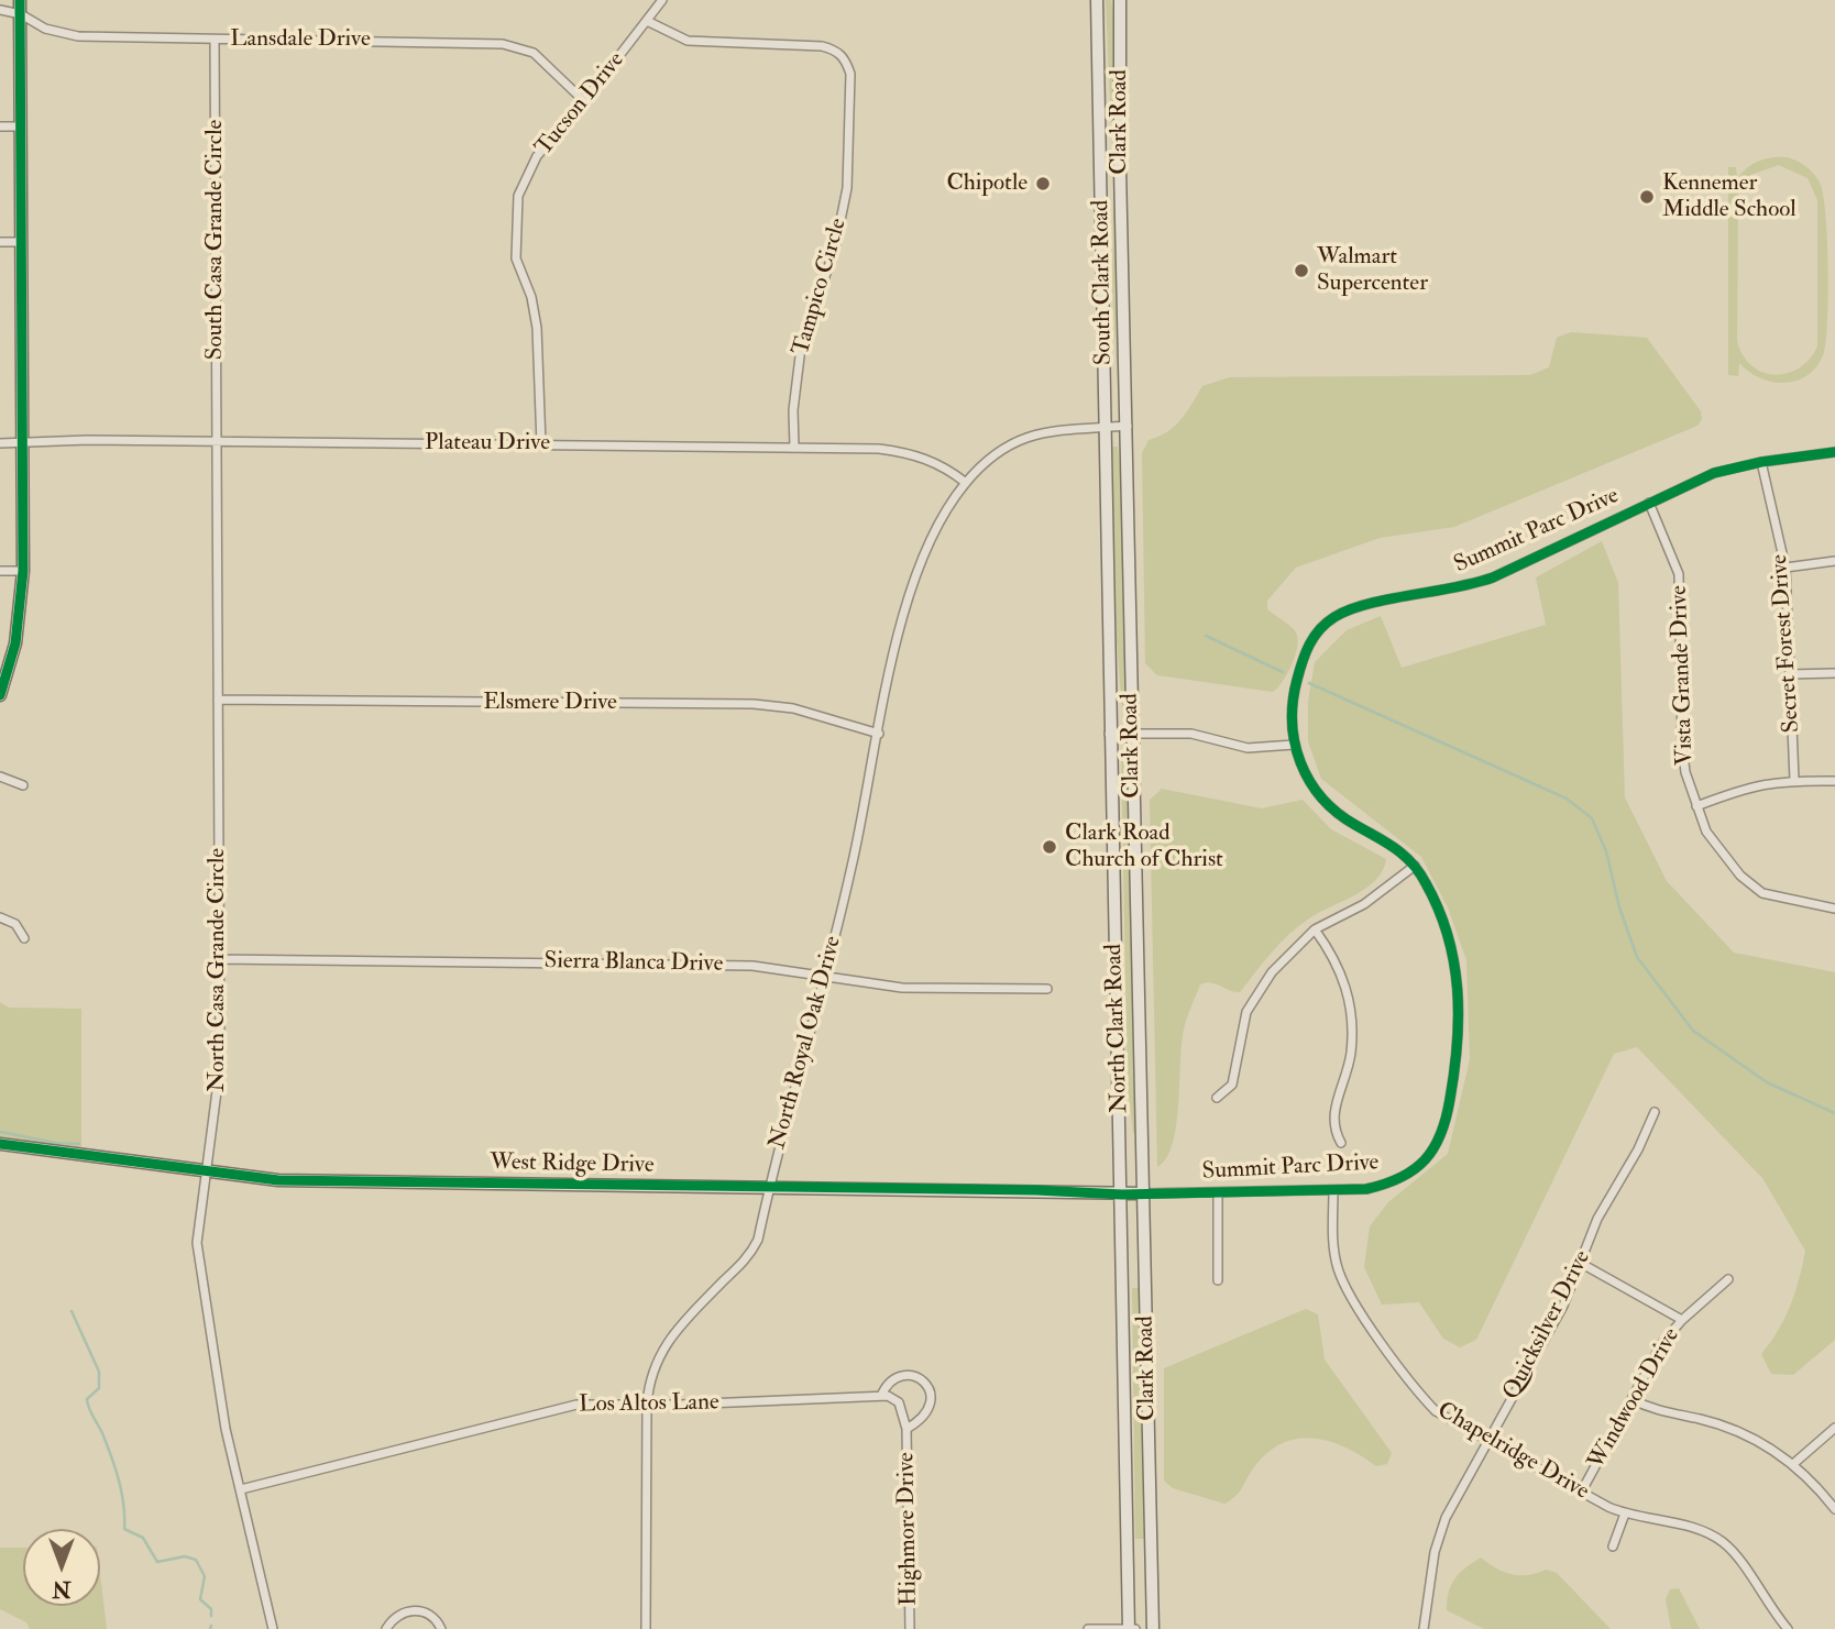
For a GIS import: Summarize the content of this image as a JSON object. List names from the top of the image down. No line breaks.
{"streets":{"main road":["Clark Road","South Clark Road","North Clark Road","West Ridge Drive"],"street":["Lansdale Drive","Tucson Drive","South Casa Grande Circle","Tampico Circle","Plateau Drive","Summit Parc Drive","Secret Forest Drive","Vista Grande Drive","Elsmere Drive","Sierra Blanca Drive","North Casa Grande Circle","North Royal Oak Drive","Quicksilver Drive","Windwood Drive","Los Altos Lane","Chapelridge Drive","Highmore Drive"]},"crossings":[["Lansdale Drive","Tucson Drive"],["Lansdale Drive","South Casa Grande Circle"],["Tucson Drive","Tampico Circle"],["Tucson Drive","Plateau Drive"],["Clark Road","Summit Parc Drive"],["Clark Road","North Royal Oak Drive"],["Clark Road","West Ridge Drive"],["South Casa Grande Circle","Plateau Drive"],["South Casa Grande Circle","North Casa Grande Circle"],["South Clark Road","North Clark Road"],["South Clark Road","North Royal Oak Drive"],["Tampico Circle","Plateau Drive"],["Plateau Drive","North Casa Grande Circle"],["Plateau Drive","North Royal Oak Drive"],["Summit Parc Drive","Secret Forest Drive"],["Summit Parc Drive","Vista Grande Drive"],["Summit Parc Drive","West Ridge Drive"],["Summit Parc Drive","Chapelridge Drive"],["Elsmere Drive","North Casa Grande Circle"],["Elsmere Drive","North Royal Oak Drive"],["Sierra Blanca Drive","North Casa Grande Circle"],["Sierra Blanca Drive","North Royal Oak Drive"],["North Casa Grande Circle","West Ridge Drive"],["North Casa Grande Circle","Los Altos Lane"],["North Clark Road","North Royal Oak Drive"],["North Clark Road","West Ridge Drive"],["North Royal Oak Drive","West Ridge Drive"],["North Royal Oak Drive","Los Altos Lane"],["Quicksilver Drive","Chapelridge Drive"],["Windwood Drive","Chapelridge Drive"]],"places":["Chipotle","Kennemer Middle School","Walmart Supercenter","Clark Road Church of Christ"],"north":"bottom"}
